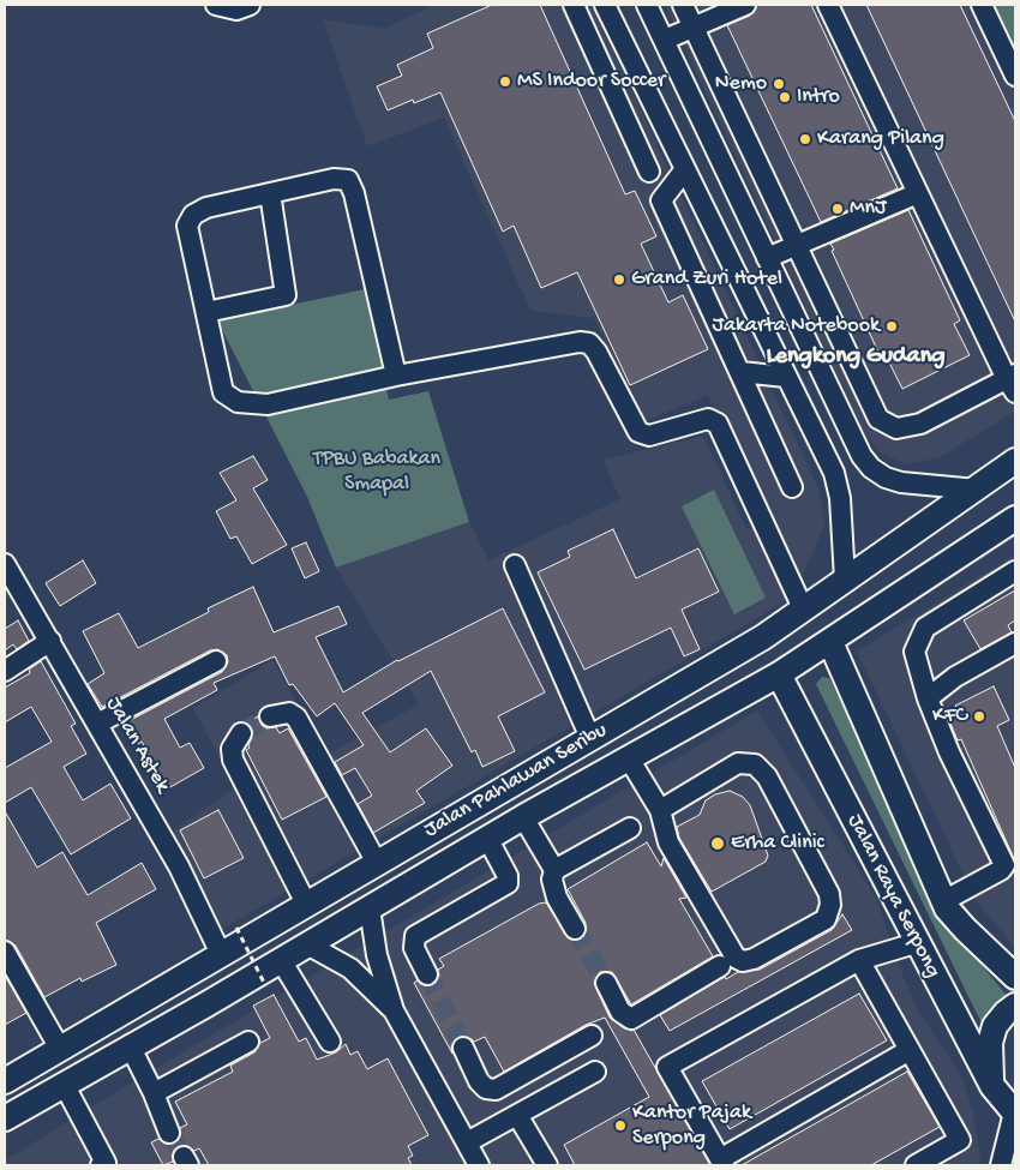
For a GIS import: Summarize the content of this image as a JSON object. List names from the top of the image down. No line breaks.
{"streets":{"main road":["Jalan Pahlawan Seribu","Jalan Raya Serpong"],"street":["Jalan Astek"]},"crossings":[["Jalan Astek","Jalan Pahlawan Seribu"],["Jalan Pahlawan Seribu","Jalan Raya Serpong"]],"districts":["Lengkong Gudang"],"parks":["TPBU Babakan Smapal"],"places":["MS Indoor Soccer","Nemo","Intro","Karang Pilang","MnJ","Grand Zuri Hotel","Jakarta Notebook","KFC","Erha Clinic","Kantor Pajak Serpong"]}
